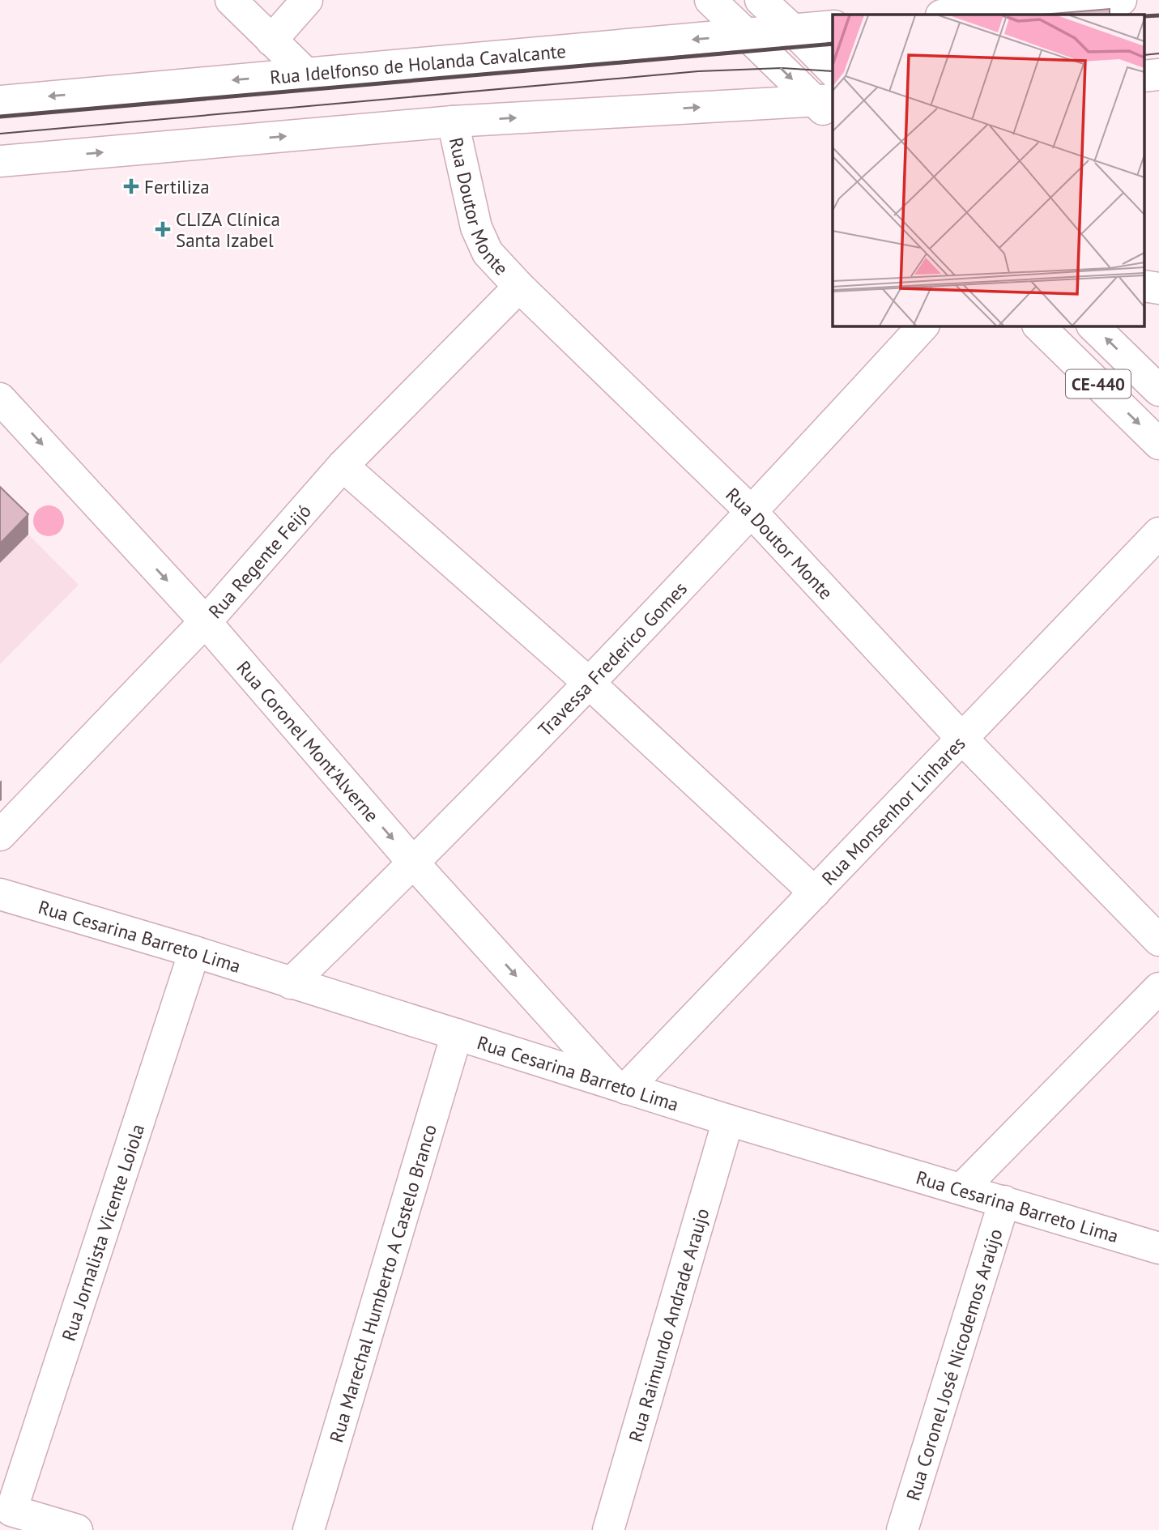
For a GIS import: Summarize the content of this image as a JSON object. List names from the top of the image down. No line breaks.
{"streets":{"street":["Rua Idelfonso de Holanda Cavalcante","Rua Doutor Monte","CE-440","Rua Regente Feijó","Travessa Frederico Gomes","Rua Coronel Mont'Alverne","Rua Monsenhor Linhares","Rua Cesarina Barreto Lima","Rua Jornalista Vicente Loiola","Rua Marechal Humberto A Castelo Branco","Rua Raimundo Andrade Araujo","Rua Coronel José Nicodemos Araújo"]},"crossings":[["Rua Doutor Monte","Rua Regente Feijó"],["Rua Doutor Monte","Travessa Frederico Gomes"],["Rua Doutor Monte","Rua Monsenhor Linhares"],["Rua Regente Feijó","Rua Coronel Mont'Alverne"],["Travessa Frederico Gomes","Rua Coronel Mont'Alverne"],["Travessa Frederico Gomes","Rua Cesarina Barreto Lima"],["Rua Coronel Mont'Alverne","Rua Monsenhor Linhares"],["Rua Coronel Mont'Alverne","Rua Cesarina Barreto Lima"],["Rua Monsenhor Linhares","Rua Cesarina Barreto Lima"],["Rua Cesarina Barreto Lima","Rua Jornalista Vicente Loiola"],["Rua Cesarina Barreto Lima","Rua Marechal Humberto A Castelo Branco"],["Rua Cesarina Barreto Lima","Rua Raimundo Andrade Araujo"],["Rua Cesarina Barreto Lima","Rua Coronel José Nicodemos Araújo"]],"places":{"health":["Fertiliza","CLIZA Clínica Santa Izabel"]}}
